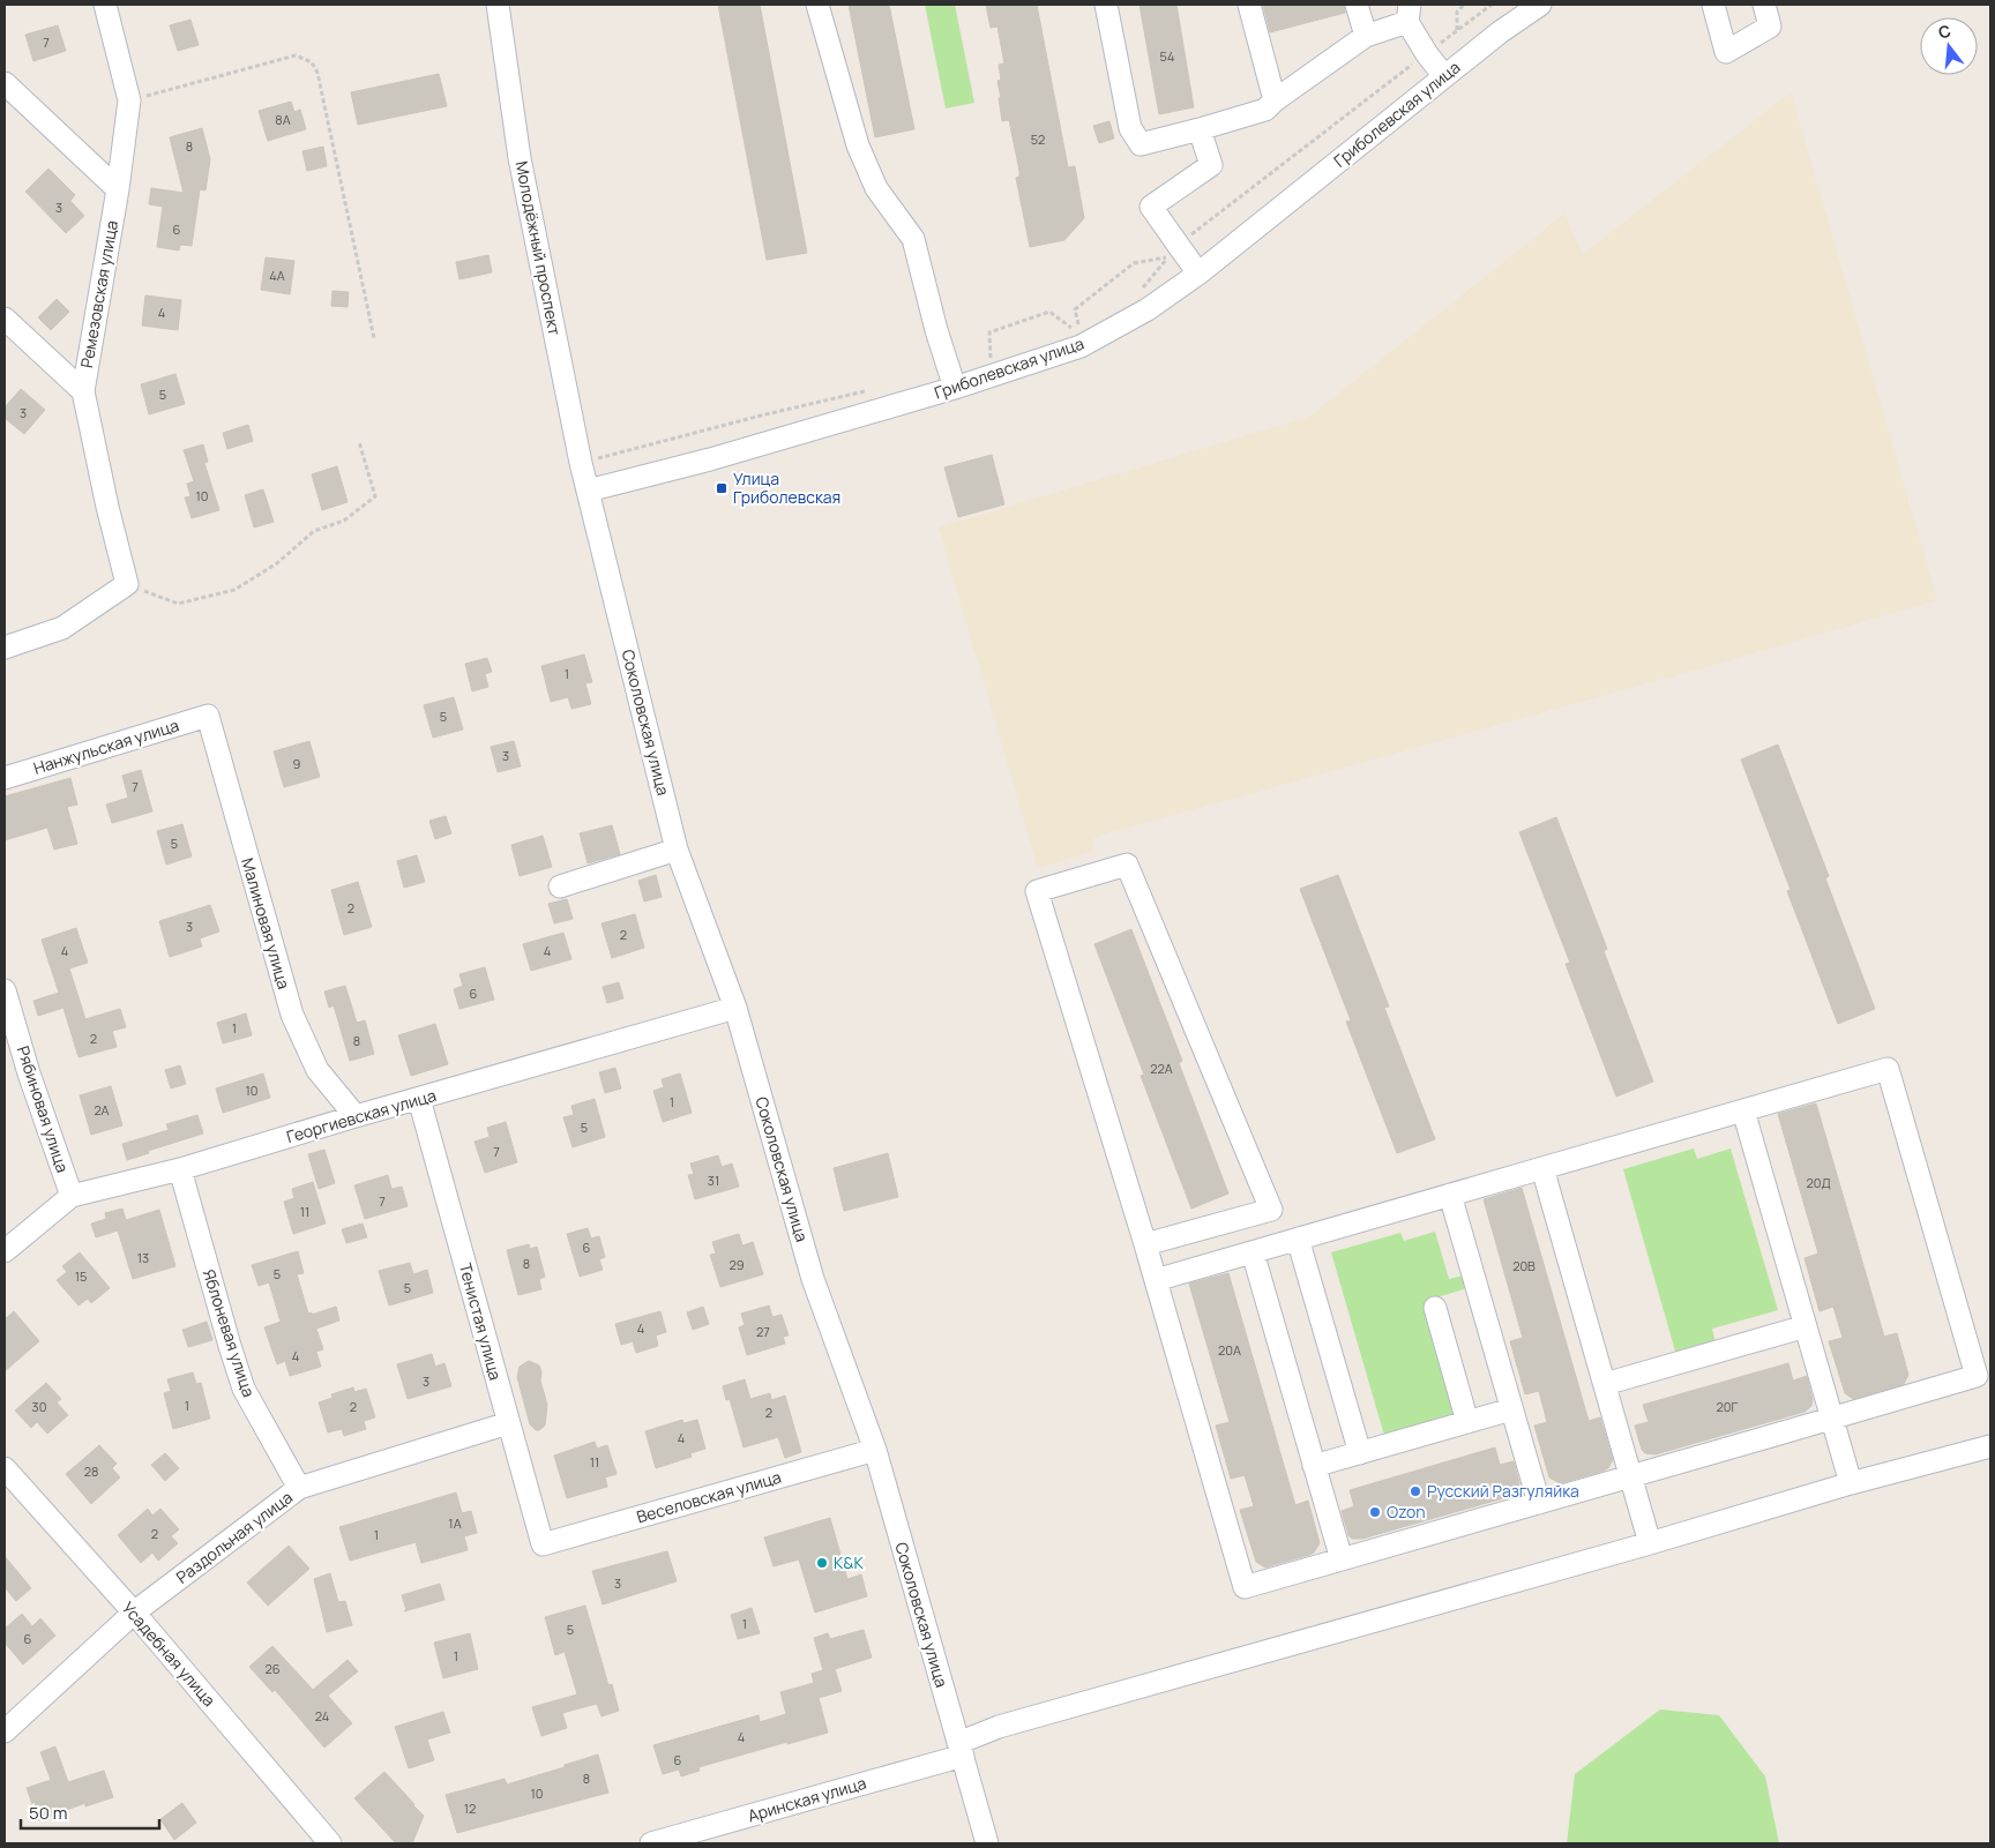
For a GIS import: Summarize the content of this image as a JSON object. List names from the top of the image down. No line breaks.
{"streets":{"street":["Гриболевская улица","Молодёжный проспект","Ремезовская улица","Соколовская улица","Нанжульская улица","Малиновая улица","Рябиновая улица","Георгиевская улица","Тенистая улица","Яблоневая улица","Веселовская улица","Раздольная улица","Усадебная улица","Аринская улица"]},"crossings":[["Гриболевская улица","Молодёжный проспект"],["Гриболевская улица","Соколовская улица"],["Молодёжный проспект","Соколовская улица"],["Соколовская улица","Георгиевская улица"],["Соколовская улица","Веселовская улица"],["Соколовская улица","Аринская улица"],["Нанжульская улица","Малиновая улица"],["Малиновая улица","Георгиевская улица"],["Рябиновая улица","Георгиевская улица"],["Георгиевская улица","Тенистая улица"],["Георгиевская улица","Яблоневая улица"],["Тенистая улица","Веселовская улица"],["Тенистая улица","Раздольная улица"],["Яблоневая улица","Раздольная улица"],["Раздольная улица","Усадебная улица"]],"places":{"transit":["Улица Гриболевская"],"other":["Русский Разгуляйка","Ozon","K&K"]},"house_numbers":["7","54","8А","52","8","3","6","4А","4","5","3","10","1","5","3","9","7","5","2","3","2","4","4","6","1","2","8","22А","10","1","2А","5","7","31","20Д","7","11","6","13","8","29","20В","5","15","5","4","27","20А","4","3","1","30","2","20Г","2","4","11","28","1А","2","1","3","1","5","6","1","26","24","4","6","8","10","12"],"scale_bar":"50 m","north":"top"}
